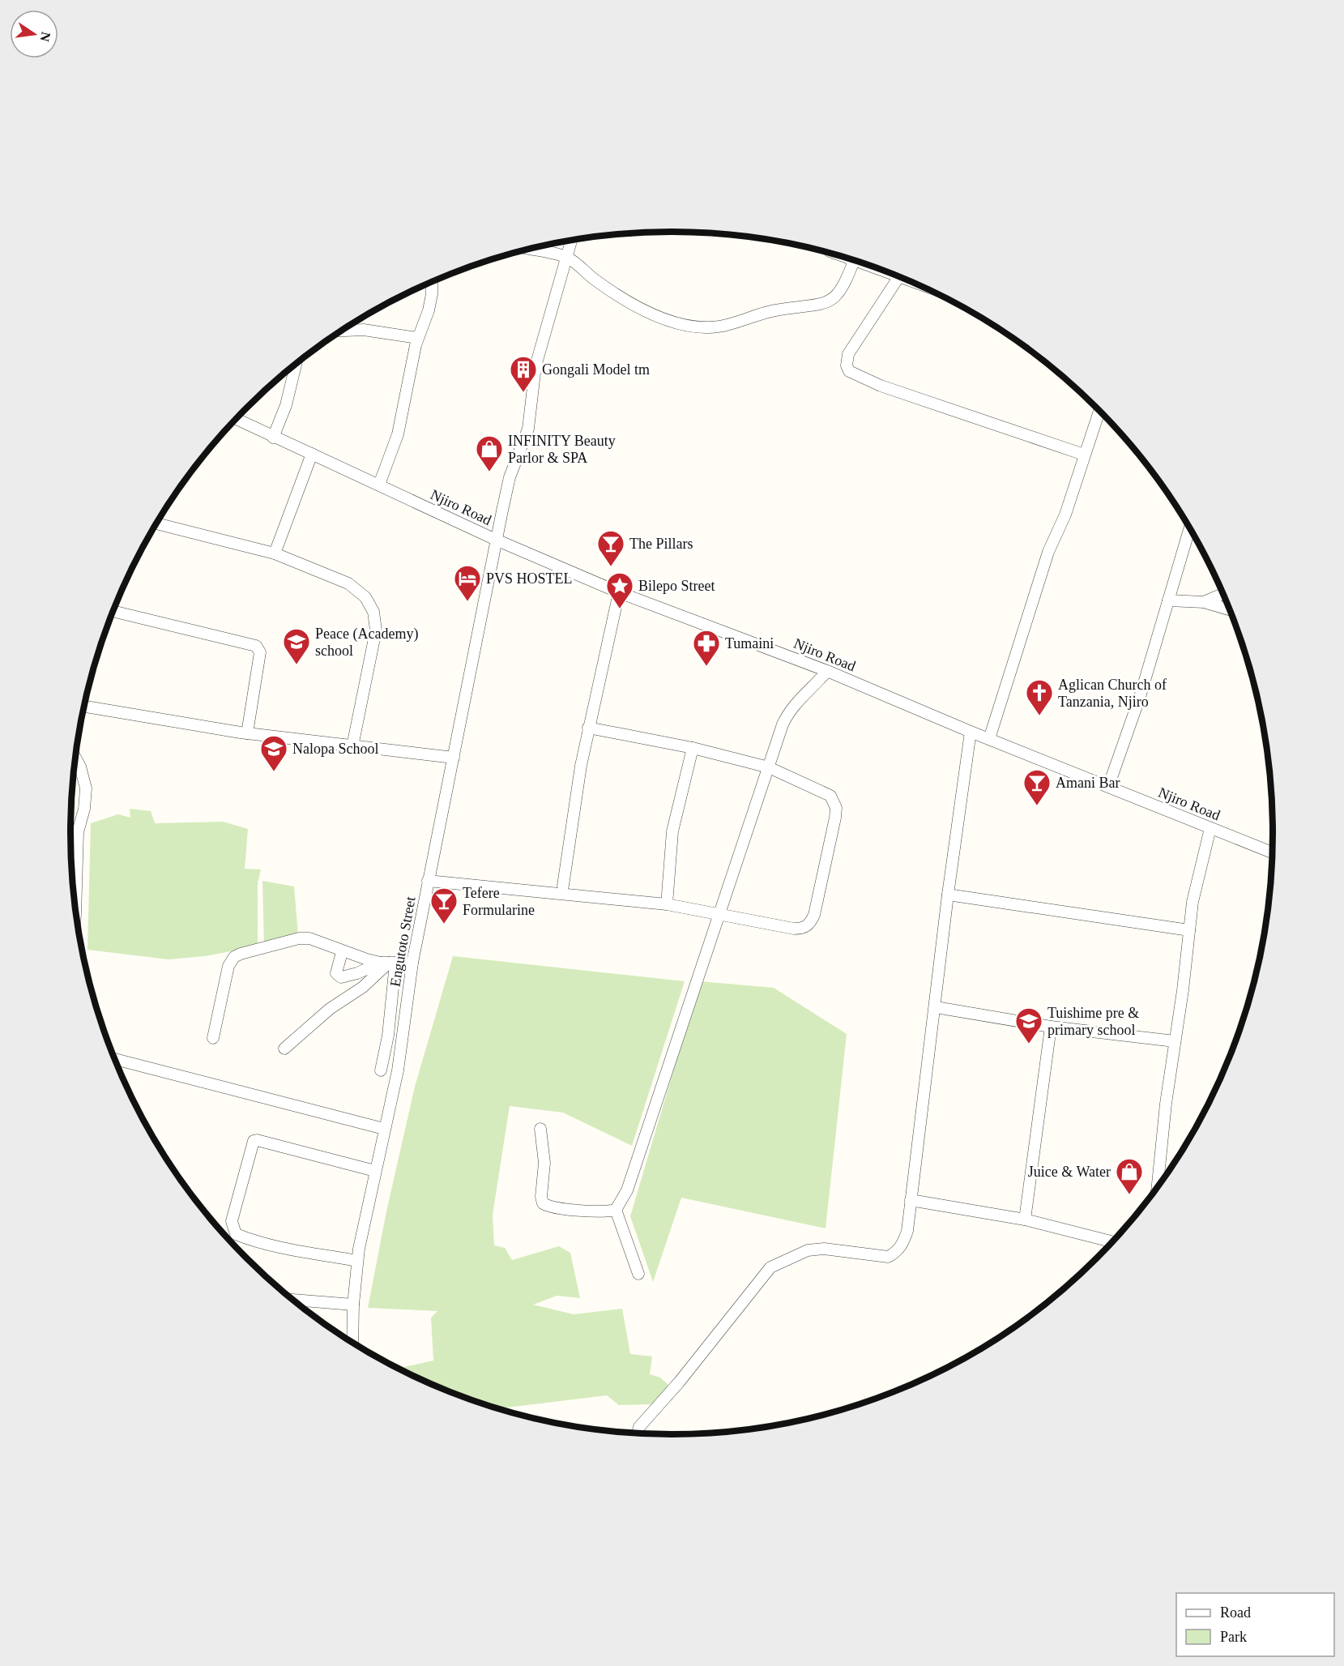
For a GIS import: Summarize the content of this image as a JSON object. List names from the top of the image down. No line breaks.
{"streets":{"street":["Njiro Road","Engutoto Street"]},"crossings":[["Njiro Road","Engutoto Street"]],"places":{"building":["Gongali Model tm"],"shop":["INFINITY Beauty Parlor & SPA","Juice & Water"],"bar":["The Pillars","Amani Bar","Tefere Formularine"],"hotel":["PVS HOSTEL"],"place":["Bilepo Street"],"school or university":["Peace (Academy) school","Nalopa School","Tuishime pre & primary school"],"pharmacy":["Tumaini"],"church":["Aglican Church of Tanzania, Njiro"]},"legend":["Road","Park"],"north":"right"}
